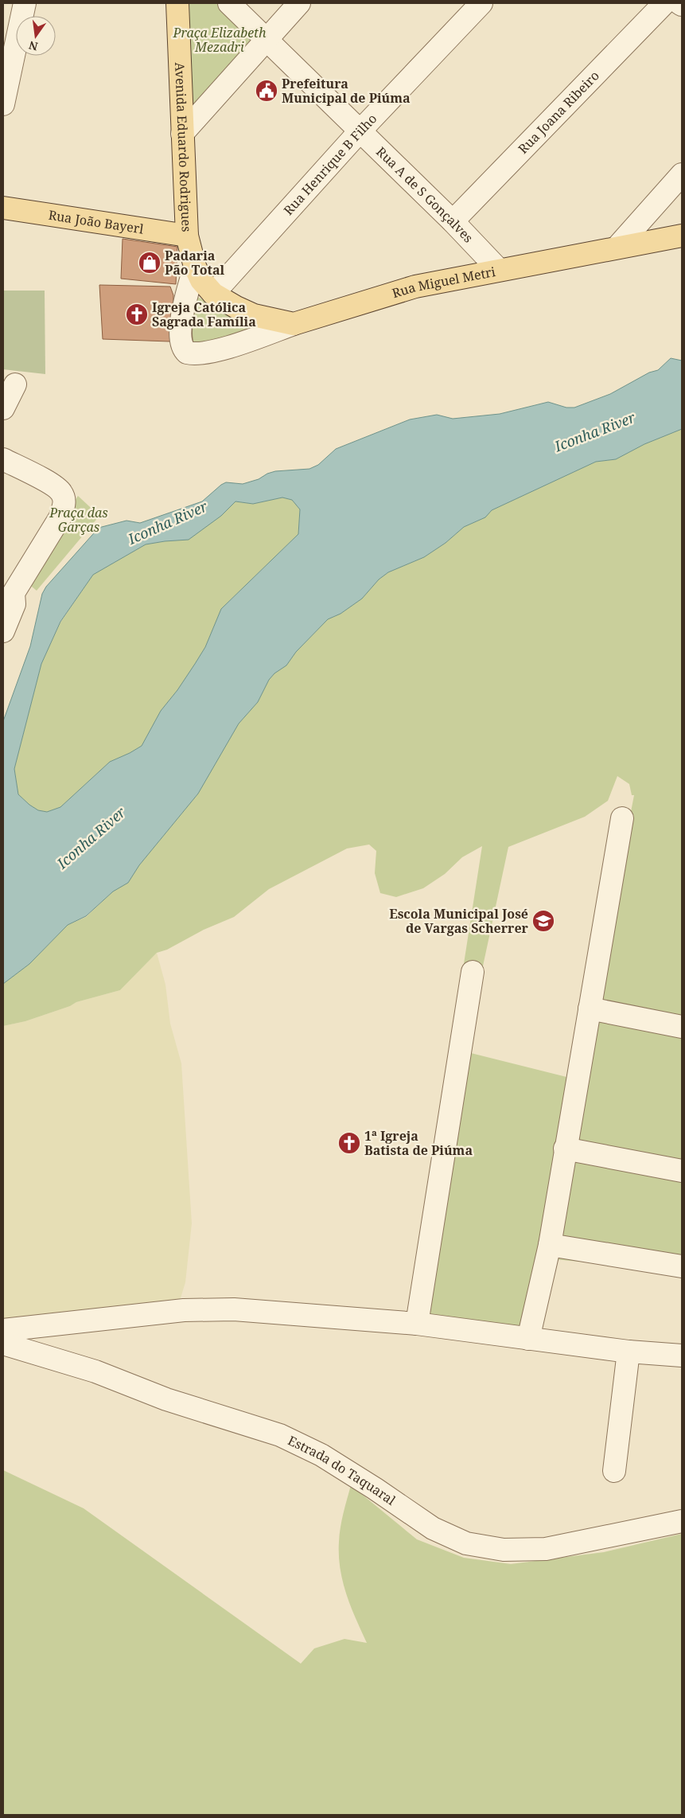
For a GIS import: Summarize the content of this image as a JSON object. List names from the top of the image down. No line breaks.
{"streets":{"main road":["Avenida Eduardo Rodrigues","Rua João Bayerl","Rua Miguel Metri"],"street":["Rua Joana Ribeiro","Rua Henrique B Filho","Rua A de S Gonçalves","Estrada do Taquaral"]},"crossings":[["Rua Joana Ribeiro","Rua A de S Gonçalves"],["Avenida Eduardo Rodrigues","Rua Henrique B Filho"],["Avenida Eduardo Rodrigues","Rua João Bayerl"],["Avenida Eduardo Rodrigues","Rua Miguel Metri"],["Rua Henrique B Filho","Rua A de S Gonçalves"],["Rua Henrique B Filho","Rua Miguel Metri"],["Rua A de S Gonçalves","Rua Miguel Metri"]],"water":["Iconha River"],"parks":["Praça Elizabeth Mezadri","Praça das Garças"],"places":{"public building":["Prefeitura Municipal de Piúma"],"shop":["Padaria Pão Total"],"church":["Igreja Católica Sagrada Família","1ª Igreja Batista de Piúma"],"school or university":["Escola Municipal José de Vargas Scherrer"]},"north":"bottom"}
